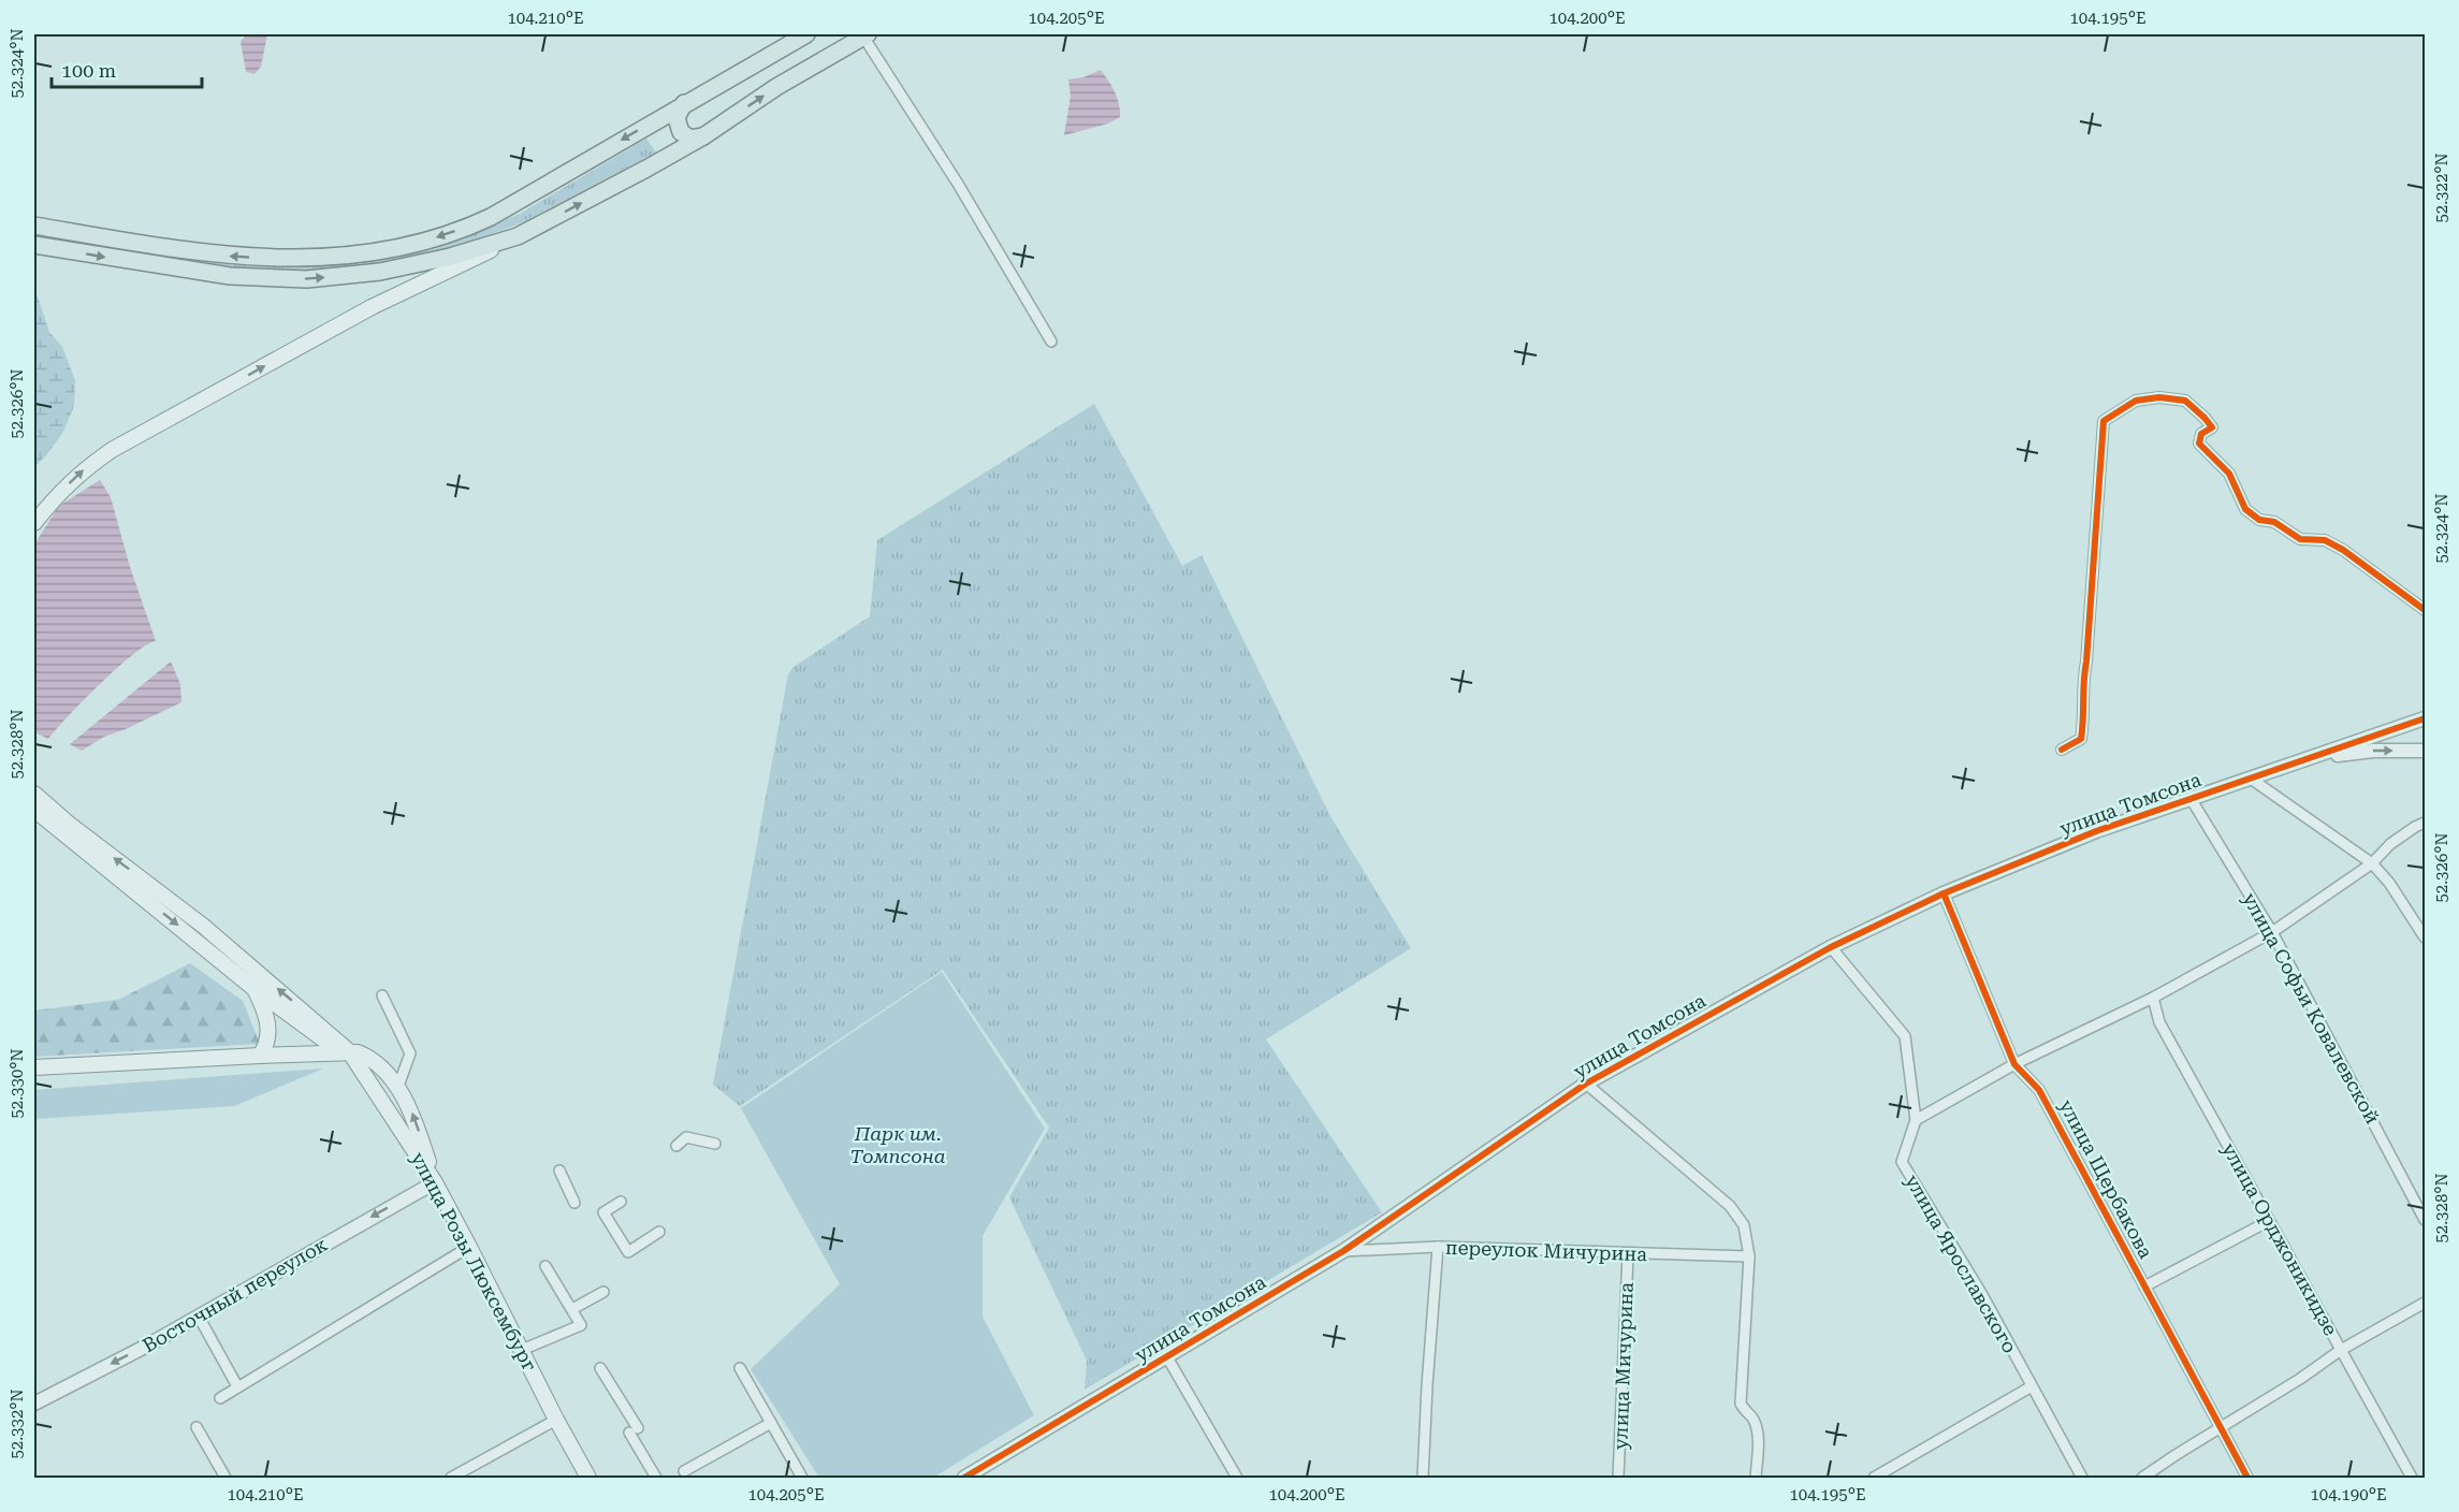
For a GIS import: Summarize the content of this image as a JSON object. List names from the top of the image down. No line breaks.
{"streets":{"main road":["улица Розы Люксембург"],"street":["улица Томсона","улица Софьи Ковалевской","улица Щербакова","улица Орджоникидзе","переулок Мичурина","улица Ярославского","Восточный переулок","улица Мичурина"]},"crossings":[["улица Томсона","улица Софьи Ковалевской"],["улица Томсона","улица Щербакова"],["улица Томсона","переулок Мичурина"],["улица Томсона","улица Ярославского"],["переулок Мичурина","улица Мичурина"],["улица Розы Люксембург","Восточный переулок"]],"parks":["Парк им. Томпсона"],"scale_bar":"100 m","coordinates":["104.210°E","104.205°E","104.200°E","104.195°E","52.324°N","52.322°N","52.326°N","52.328°N","52.330°N","52.332°N","104.190°E"]}
